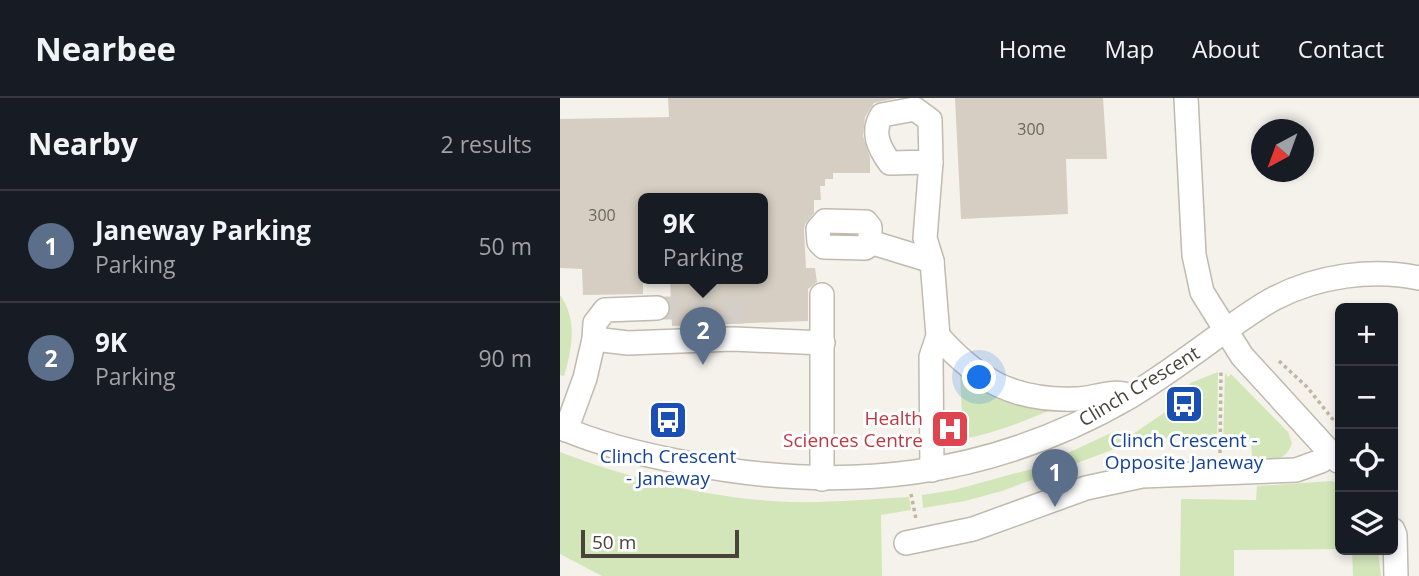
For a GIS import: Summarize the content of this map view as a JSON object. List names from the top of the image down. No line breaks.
{"streets":{"lane":["Clinch Crescent"]},"places":{"bus stop":["Clinch Crescent - Opposite Janeway","Clinch Crescent - Janeway"],"hospital":["Health Sciences Centre"]},"house_numbers":["300","300"],"scale_bar":"50 m","north":"bottom left","page":{"header":"Nearbee","nav":["Home","Map","About","Contact"],"heading":["Nearby","2 results"],"list":[{"mark":"1","name":"Janeway Parking","note":"Parking","value":"50 m"},{"mark":"2","name":"9K","note":"Parking","value":"90 m"}],"popup":["9K","Parking"],"map_buttons":["+","−"],"pins":["2","1"],"scale":"50 m"}}
